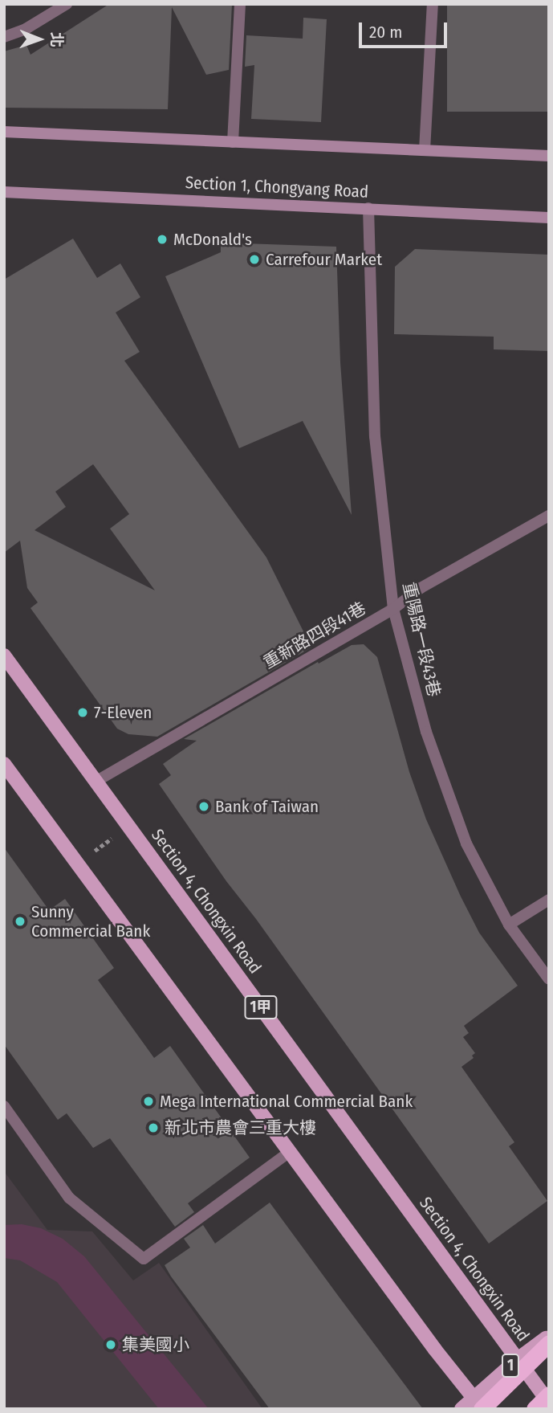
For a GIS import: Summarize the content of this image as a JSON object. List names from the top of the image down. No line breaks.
{"streets":{"highway":["1"],"main road":["Section 1, Chongyang Road","Section 4, Chongxin Road","1甲"],"street":["重新路四段41巷","重陽路一段43巷"]},"crossings":[["Section 1, Chongyang Road","重陽路一段43巷"],["重新路四段41巷","重陽路一段43巷"],["重新路四段41巷","Section 4, Chongxin Road"],["Section 4, Chongxin Road","1甲"],["Section 4, Chongxin Road","1"],["1甲","1"]],"places":["McDonald's","Carrefour Market","7-Eleven","Bank of Taiwan","Sunny Commercial Bank","Mega International Commercial Bank","新北市農會三重大樓","集美國小"],"scale_bar":"20 m","north":"right"}
